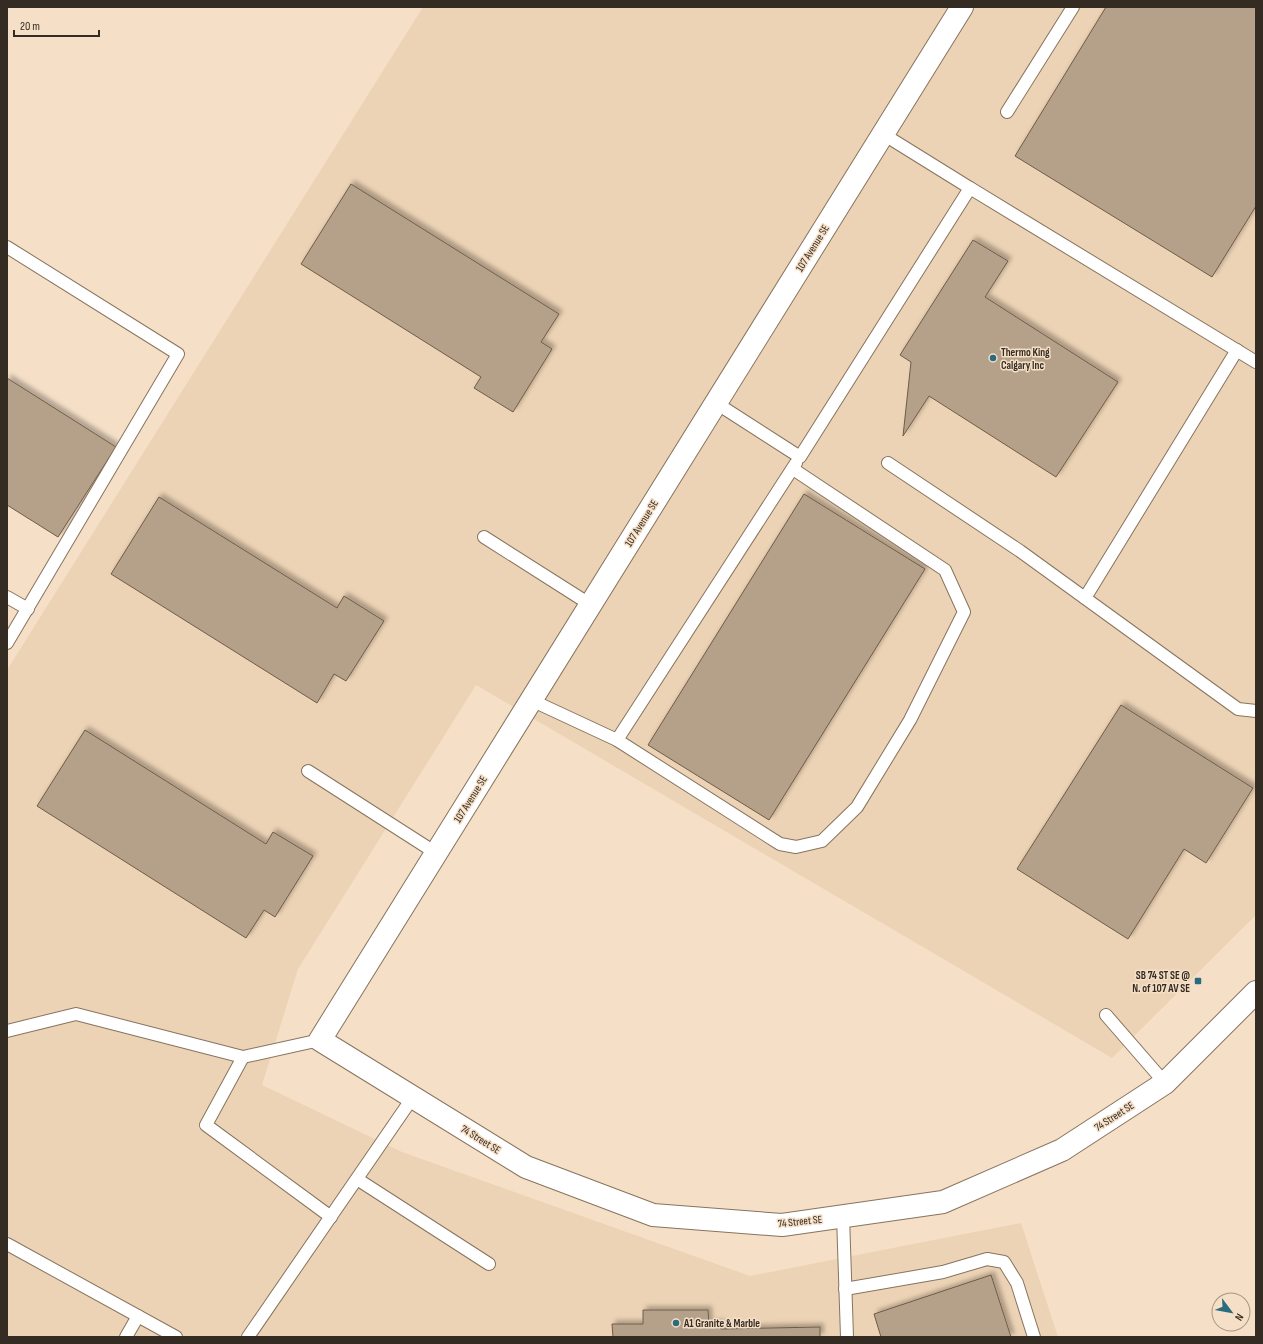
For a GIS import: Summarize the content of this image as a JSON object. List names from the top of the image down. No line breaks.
{"streets":{"street":["107 Avenue SE","74 Street SE"]},"crossings":[["107 Avenue SE","74 Street SE"]],"places":{"other":["Thermo King Calgary Inc","A1 Granite & Marble"],"transit":["SB 74 ST SE @ N. of 107 AV SE"]},"scale_bar":"20 m","north":"bottom right"}
